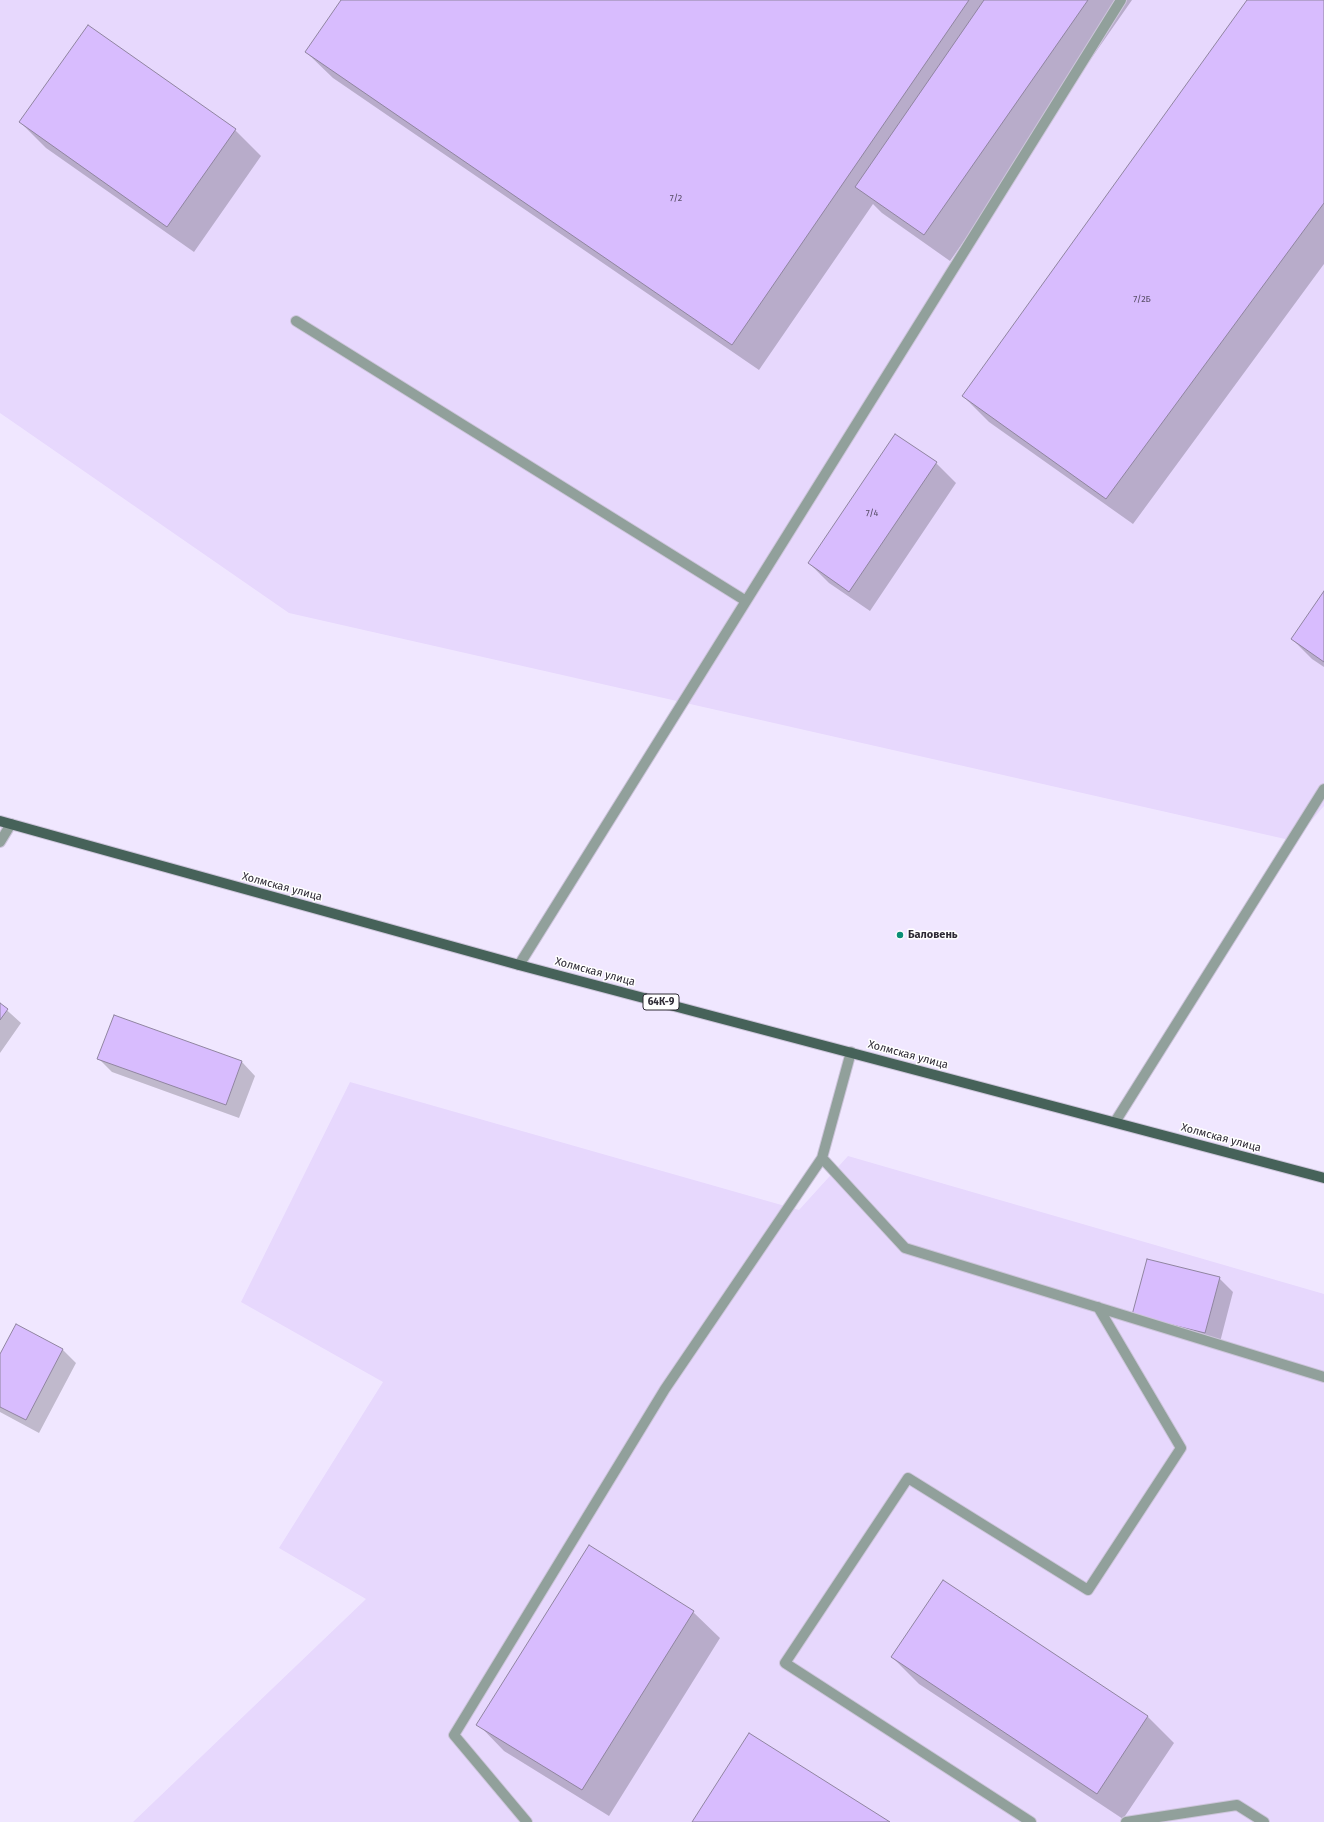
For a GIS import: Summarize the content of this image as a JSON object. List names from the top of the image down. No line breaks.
{"streets":{"main road":["Холмская улица","64К-9"]},"places":["Баловень"],"house_numbers":["7/2","7/2Б","7/4"]}
